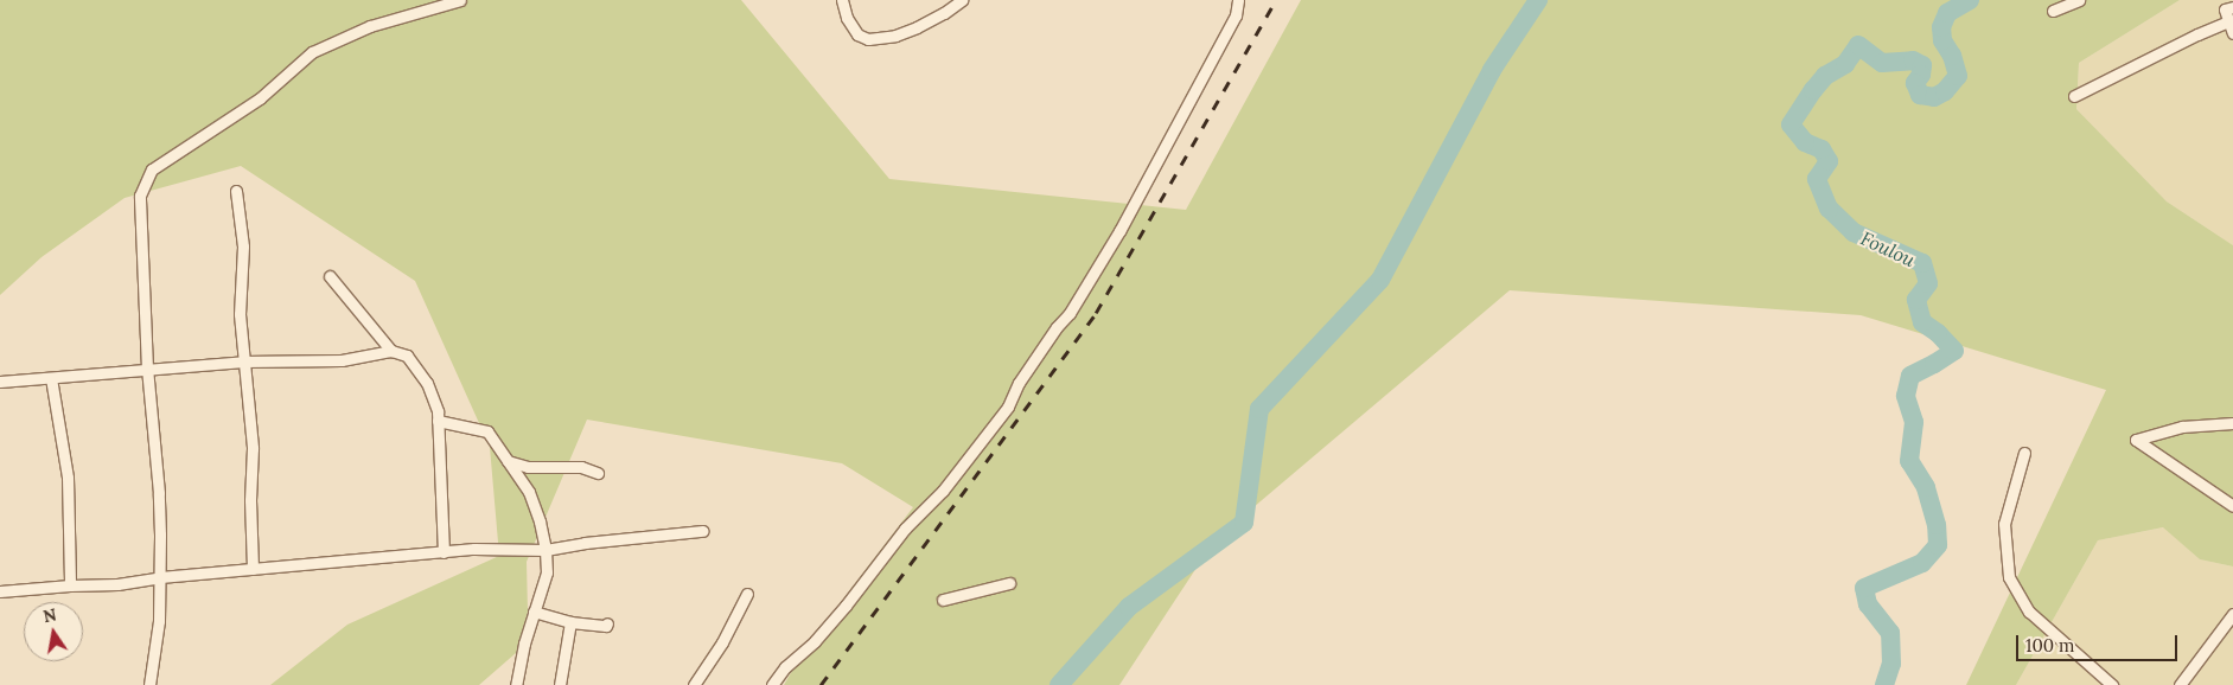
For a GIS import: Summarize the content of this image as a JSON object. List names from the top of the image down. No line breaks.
{"water":["Foulou"],"scale_bar":"100 m","north":"top"}
